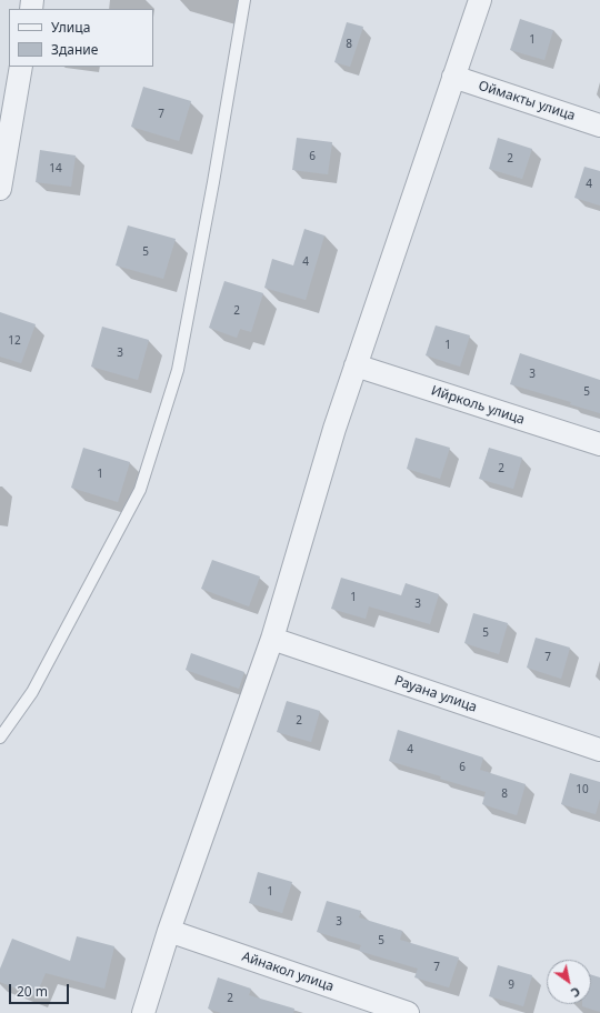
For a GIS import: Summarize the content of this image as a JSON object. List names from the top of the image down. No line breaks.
{"streets":{"street":["Оймакты улица","Ийрколь улица","Рауана улица","Айнакол улица"]},"house_numbers":["1","8","7","6","2","14","4","5","4","2","12","1","3","3","5","2","1","1","3","5","7","2","4","6","10","8","1","3","5","7","9","2"],"legend":["Улица","Здание"],"scale_bar":"20 m","north":"bottom right"}
